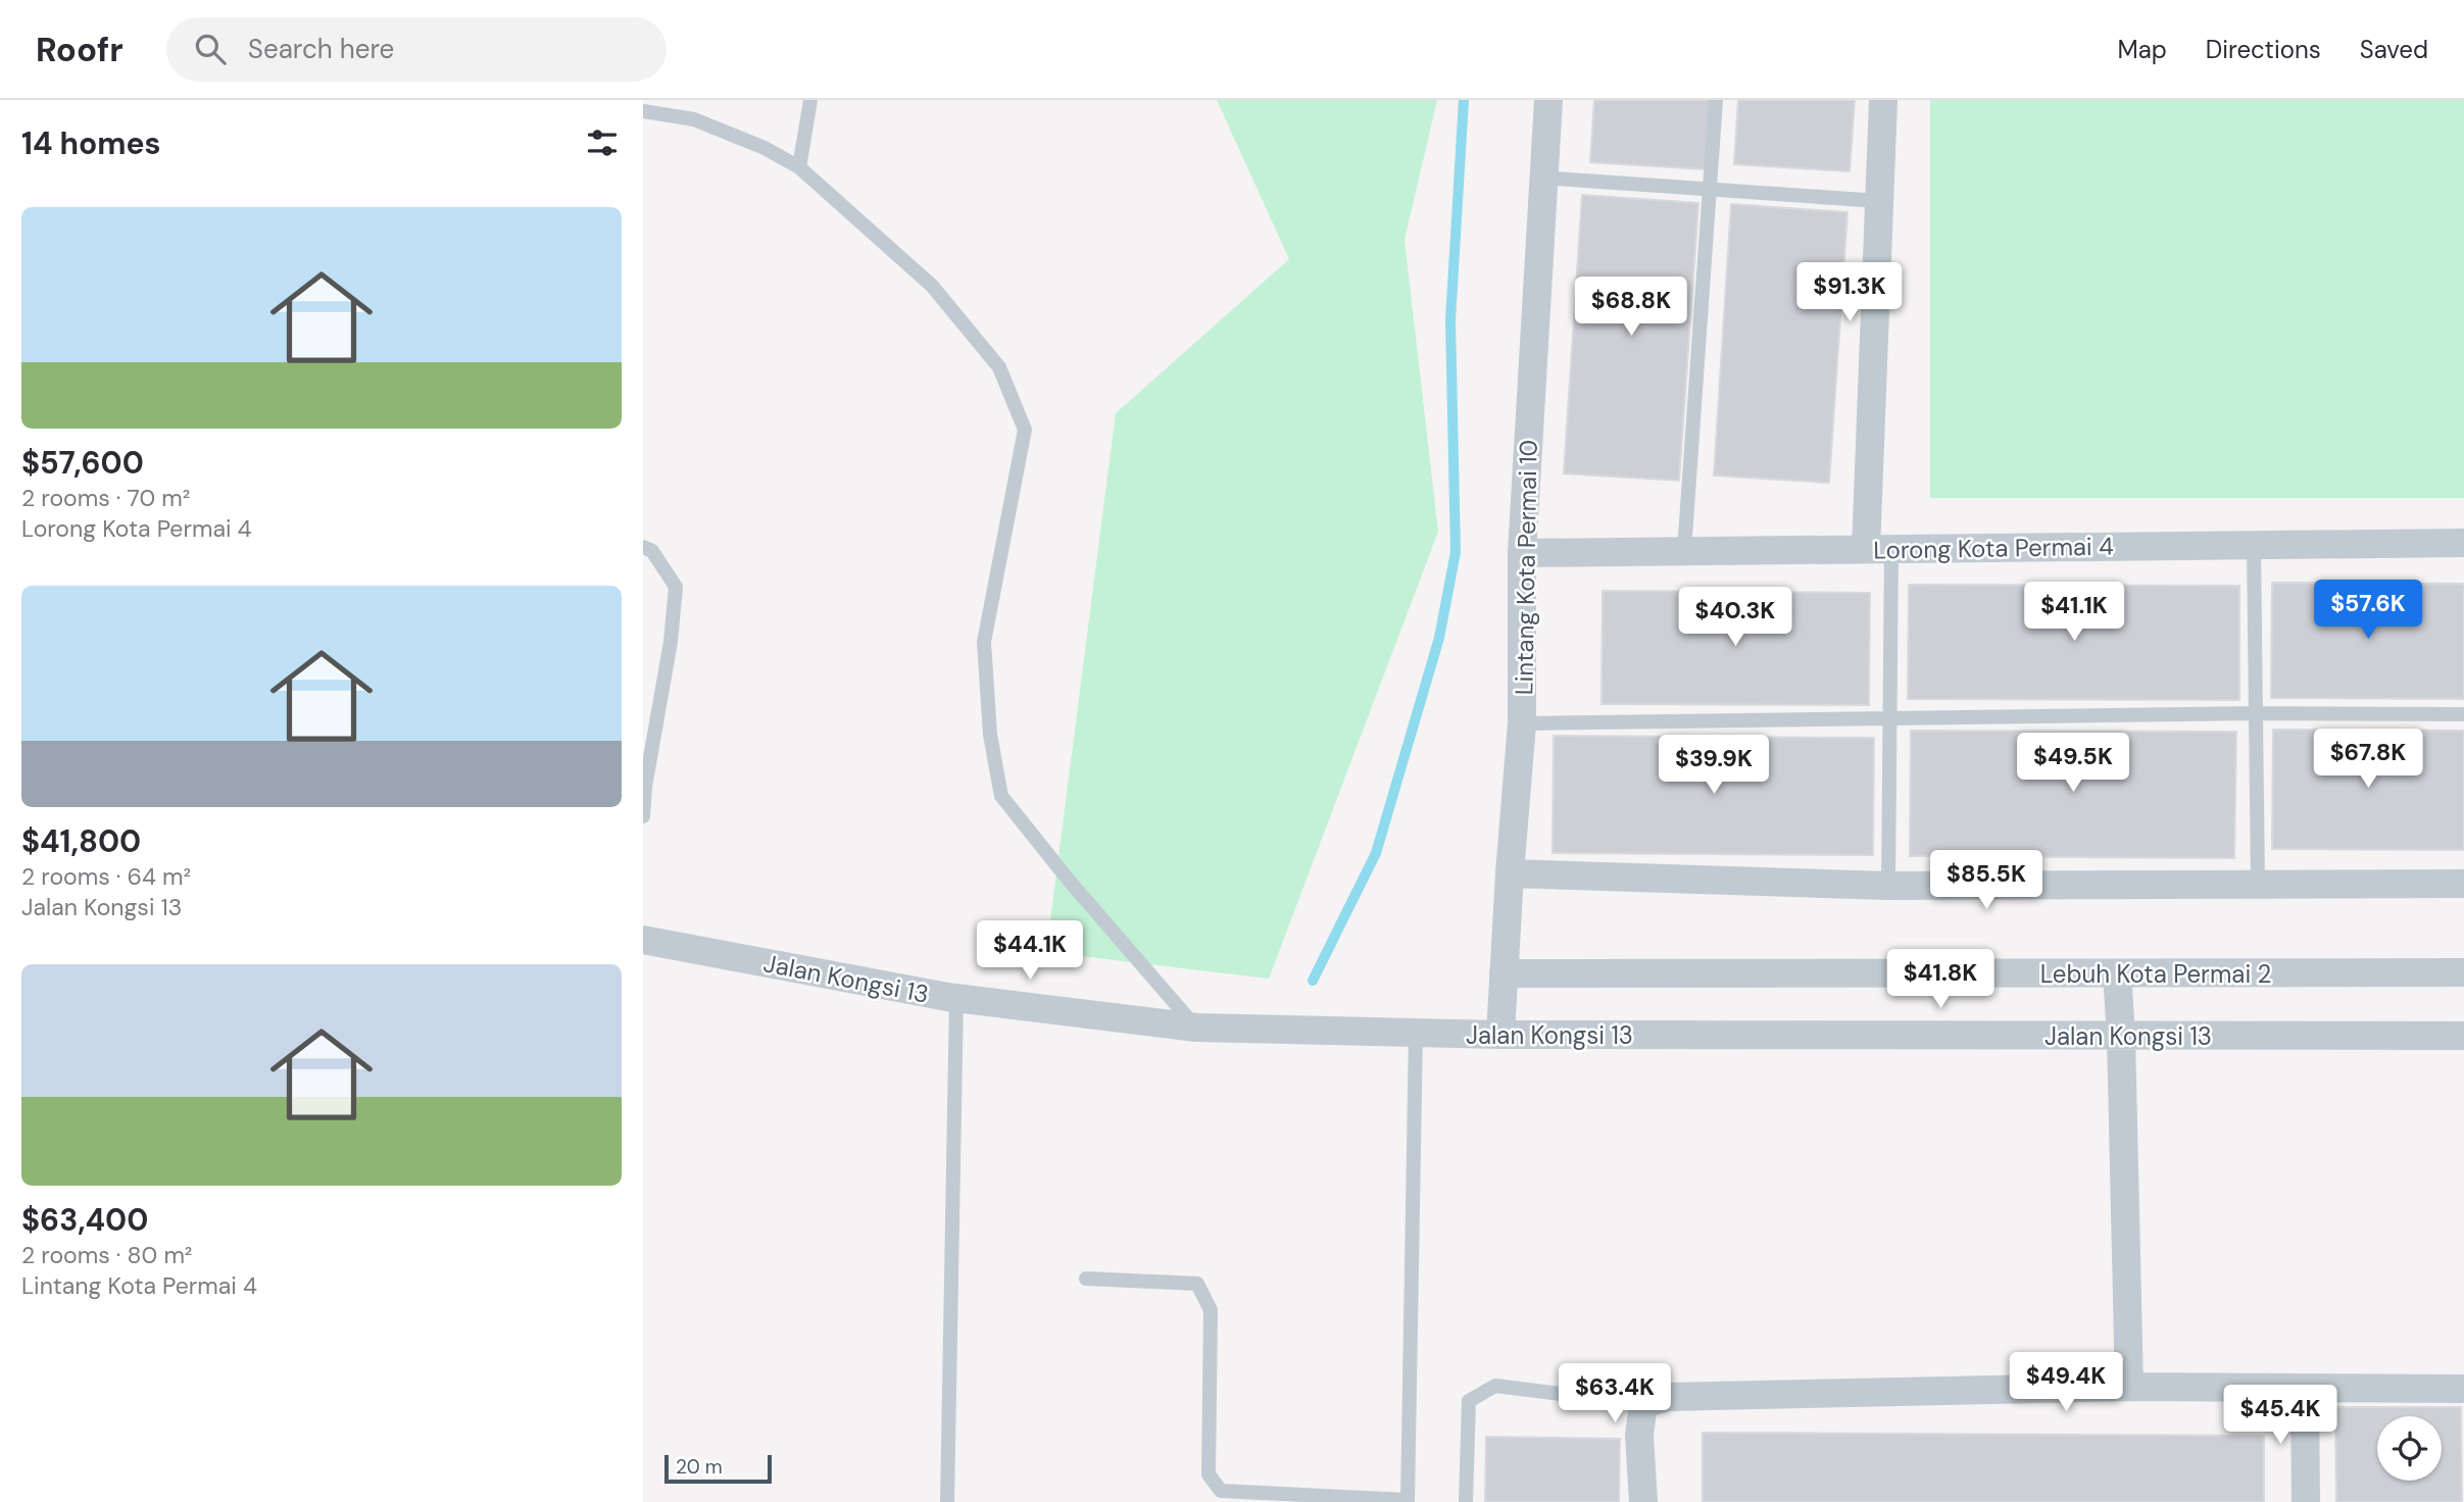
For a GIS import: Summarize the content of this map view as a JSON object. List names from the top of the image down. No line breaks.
{"streets":{"street":["Lorong Kota Permai 4","Lintang Kota Permai 10","Lebuh Kota Permai 2","Jalan Kongsi 13"]},"crossings":[["Lorong Kota Permai 4","Lintang Kota Permai 10"],["Lintang Kota Permai 10","Lebuh Kota Permai 2"],["Lintang Kota Permai 10","Jalan Kongsi 13"]],"scale_bar":"20 m","page":{"header":"Roofr","search":"Search here","nav":["Map","Directions","Saved"],"heading":"14 homes","list":[{"name":"$57,600","note":"2 rooms · 70 m² · Lorong Kota Permai 4"},{"name":"$41,800","note":"2 rooms · 64 m² · Jalan Kongsi 13"},{"name":"$63,400","note":"2 rooms · 80 m² · Lintang Kota Permai 4"}],"price":["$91.3K","$68.8K","$57.6K","$41.1K","$40.3K","$67.8K","$49.5K","$39.9K","$85.5K","$44.1K","$41.8K","$49.4K","$63.4K","$45.4K"],"scale":"20 m"}}
